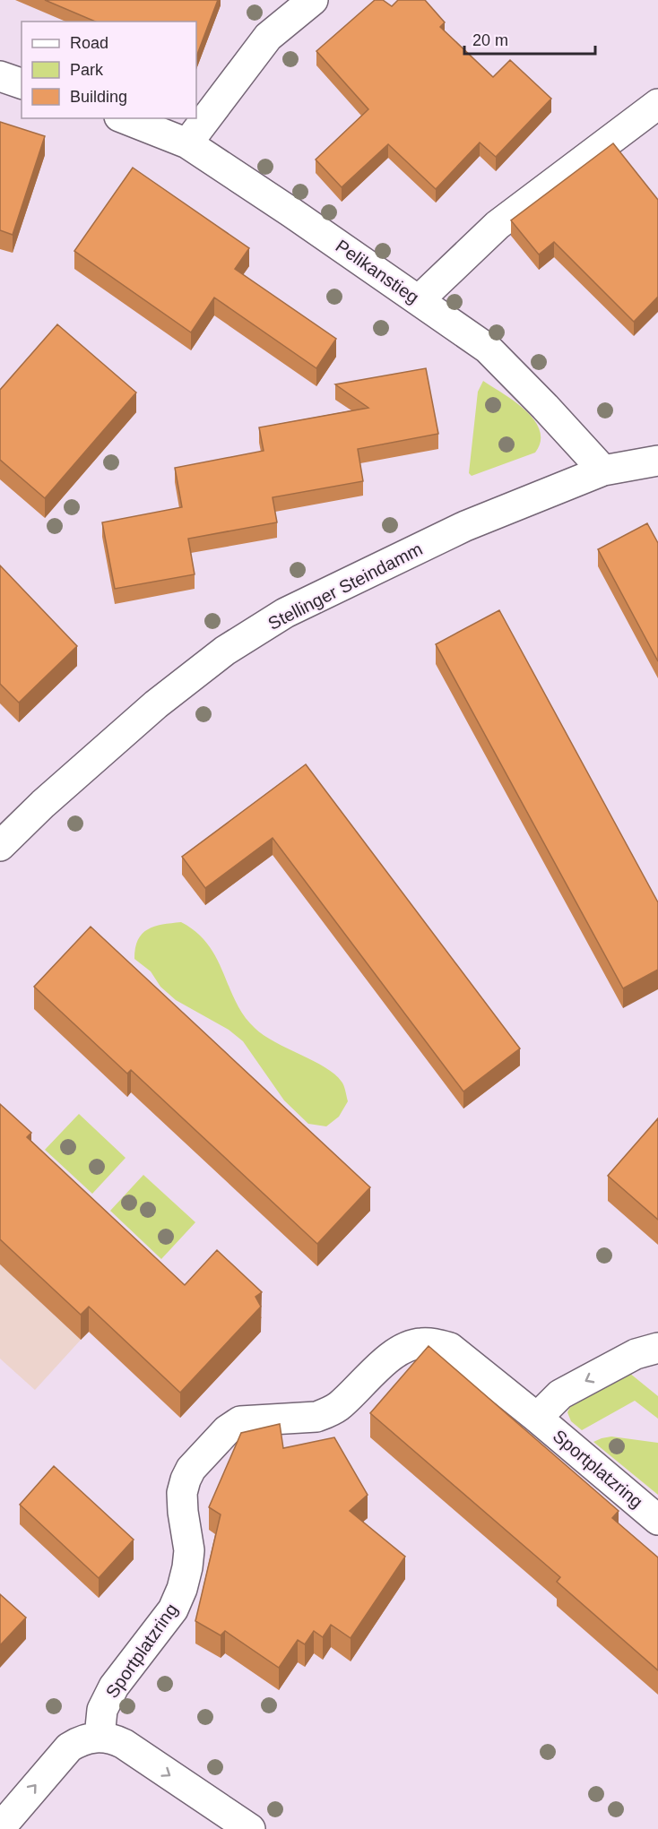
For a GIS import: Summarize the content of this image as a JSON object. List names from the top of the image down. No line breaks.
{"streets":{"street":["Pelikanstieg","Stellinger Steindamm","Sportplatzring"]},"crossings":[["Pelikanstieg","Stellinger Steindamm"]],"legend":["Road","Park","Building"],"scale_bar":"20 m"}
